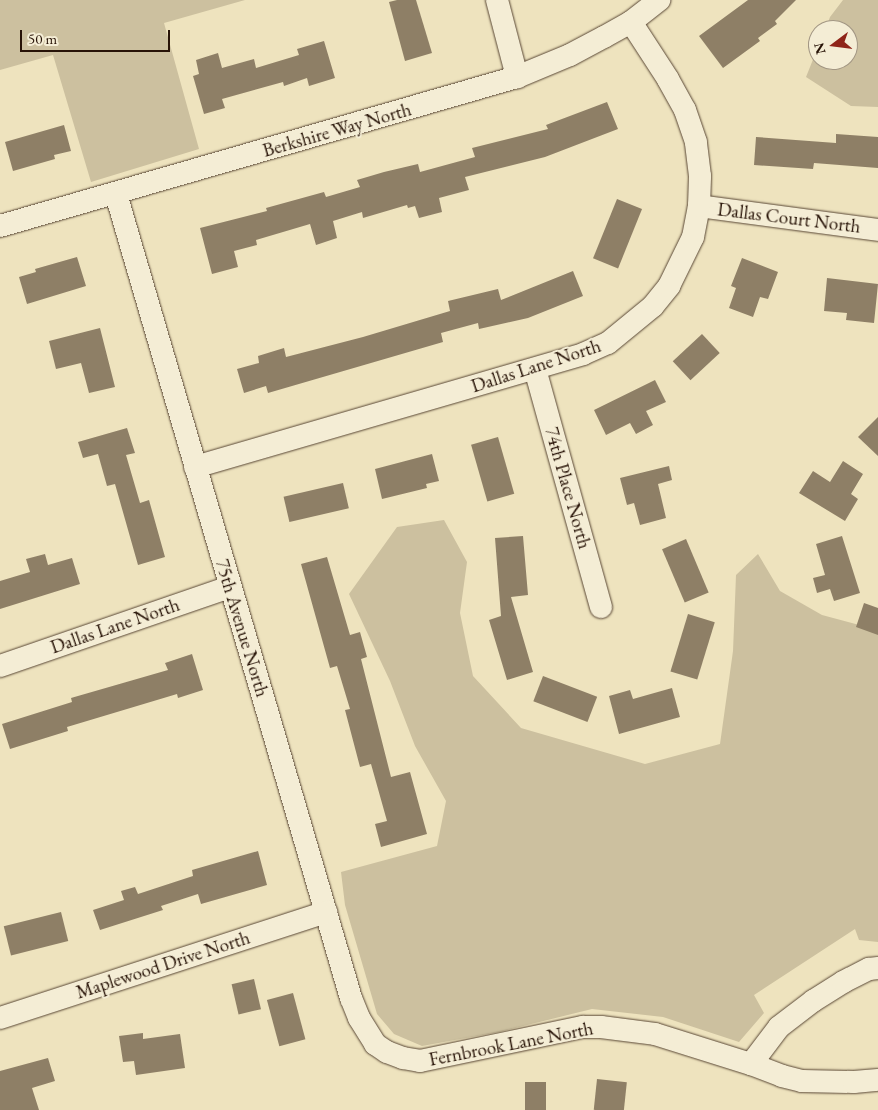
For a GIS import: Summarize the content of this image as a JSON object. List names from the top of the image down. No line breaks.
{"streets":{"street":["Berkshire Way North","Dallas Court North","Dallas Lane North","74th Place North","75th Avenue North","Maplewood Drive North","Fernbrook Lane North"]},"crossings":[["Berkshire Way North","Dallas Lane North"],["Berkshire Way North","75th Avenue North"],["Dallas Court North","Dallas Lane North"],["Dallas Lane North","74th Place North"],["Dallas Lane North","75th Avenue North"],["75th Avenue North","Maplewood Drive North"],["75th Avenue North","Fernbrook Lane North"]],"scale_bar":"50 m","north":"left"}
